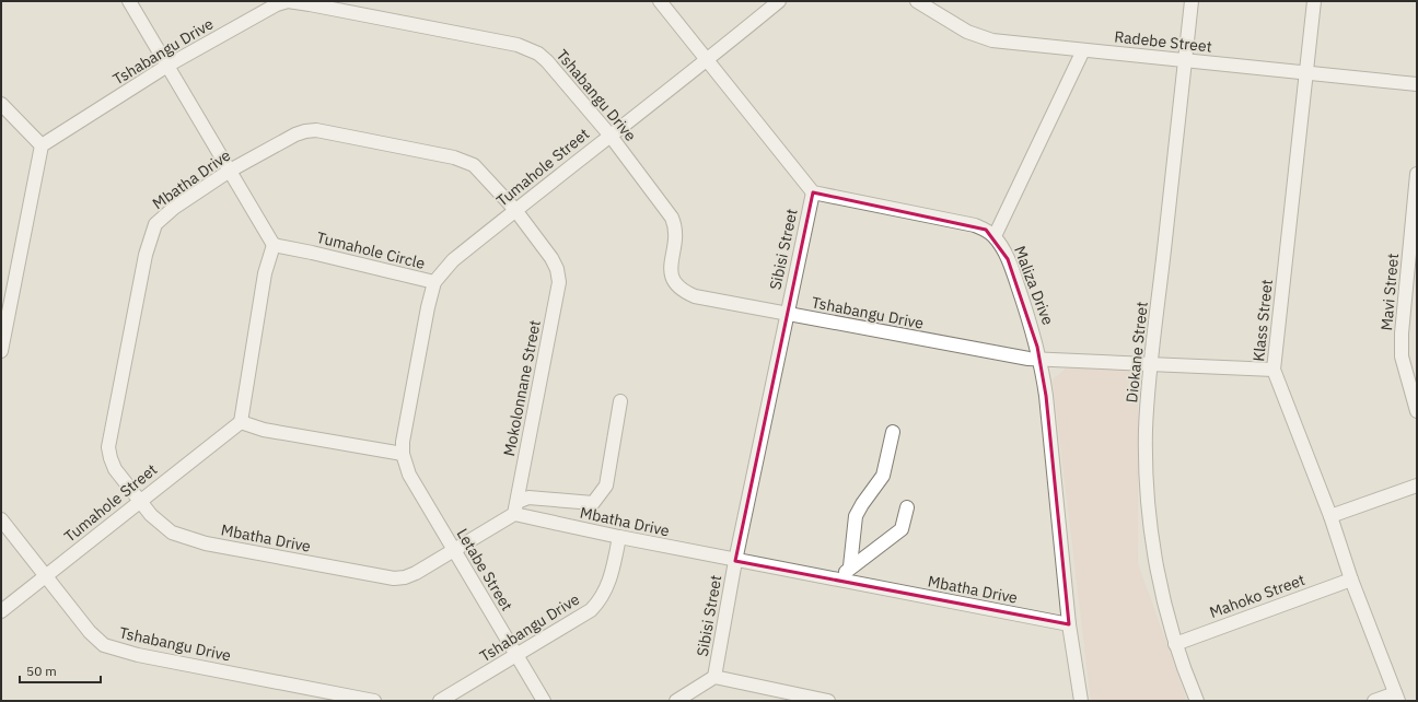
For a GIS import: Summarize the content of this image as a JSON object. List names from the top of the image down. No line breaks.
{"streets":{"street":["Radebe Street","Tshabangu Drive","Tumahole Street","Mbatha Drive","Sibisi Street","Tumahole Circle","Maliza Drive","Mavi Street","Klass Street","Diokane Street","Mokolonnane Street","Letabe Street","Mahoko Street"]},"crossings":[["Radebe Street","Klass Street"],["Radebe Street","Diokane Street"],["Tshabangu Drive","Tumahole Street"],["Tshabangu Drive","Mbatha Drive"],["Tshabangu Drive","Sibisi Street"],["Tshabangu Drive","Maliza Drive"],["Tshabangu Drive","Klass Street"],["Tshabangu Drive","Diokane Street"],["Tshabangu Drive","Letabe Street"],["Tumahole Street","Mbatha Drive"],["Tumahole Street","Tumahole Circle"],["Mbatha Drive","Sibisi Street"],["Mbatha Drive","Maliza Drive"],["Mbatha Drive","Mokolonnane Street"],["Mbatha Drive","Letabe Street"],["Sibisi Street","Maliza Drive"],["Tumahole Circle","Letabe Street"],["Klass Street","Mahoko Street"],["Diokane Street","Mahoko Street"]],"scale_bar":"50 m"}
